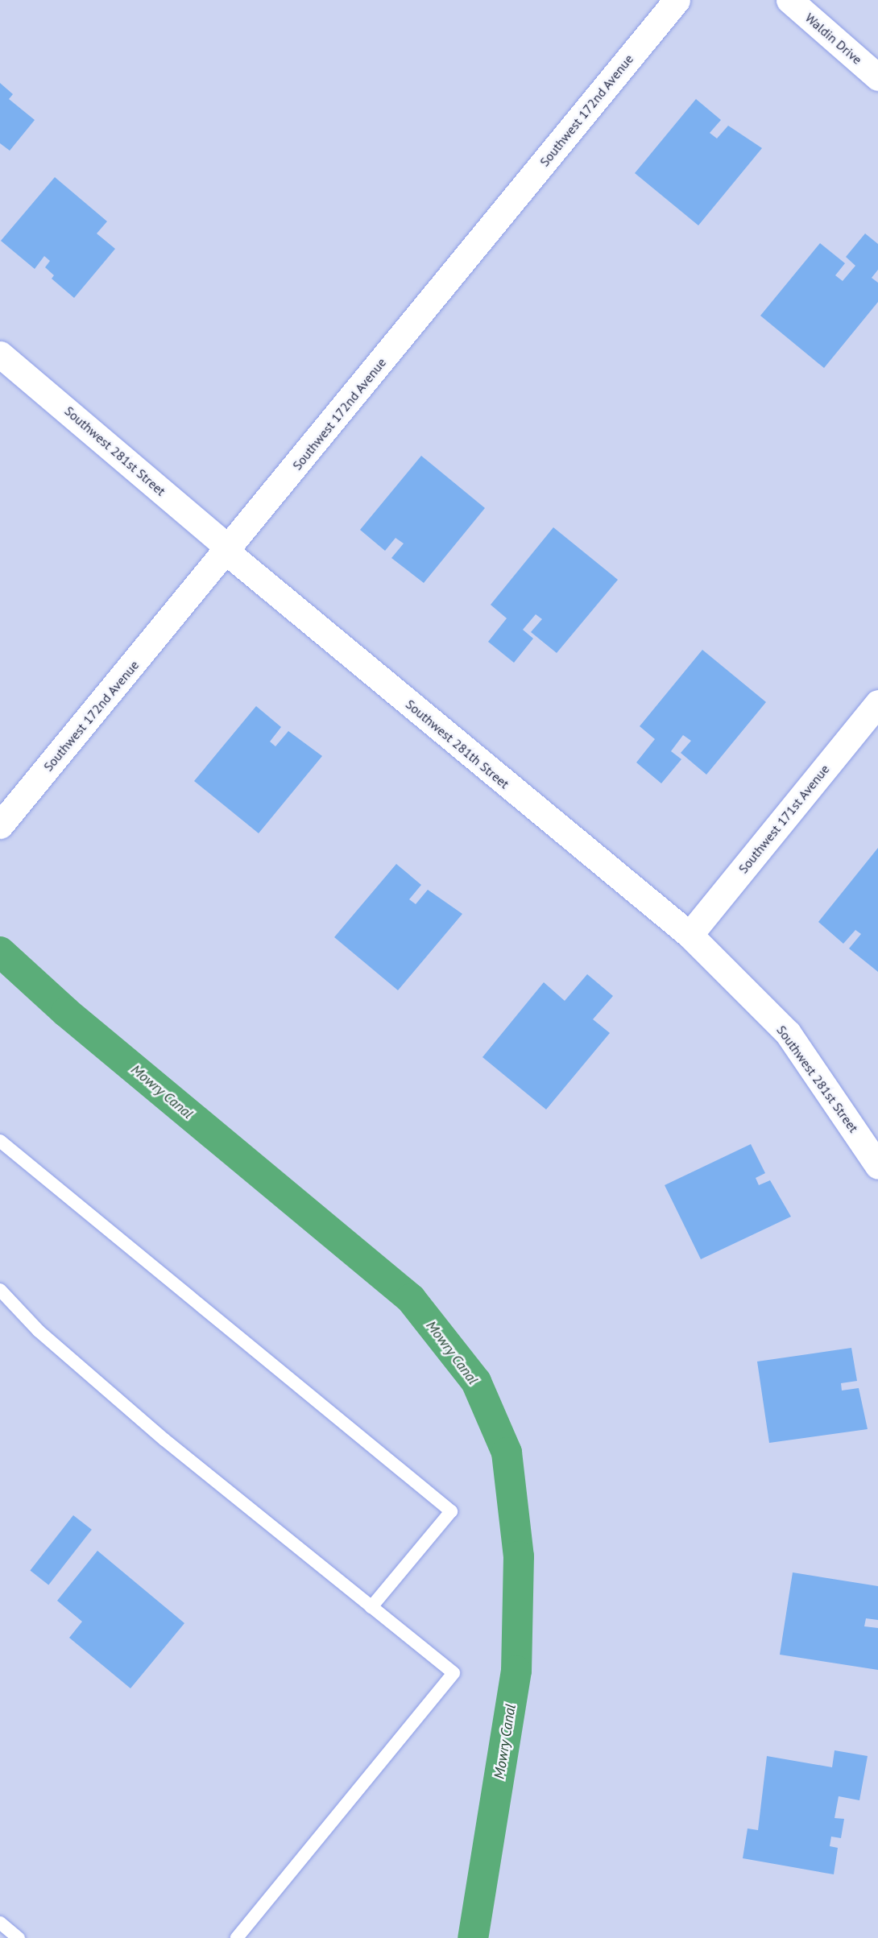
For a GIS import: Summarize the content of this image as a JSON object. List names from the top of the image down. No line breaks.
{"streets":{"street":["Waldin Drive","Southwest 172nd Avenue","Southwest 281st Street","Southwest 281th Street","Southwest 171st Avenue"]},"crossings":[["Southwest 172nd Avenue","Southwest 281st Street"],["Southwest 172nd Avenue","Southwest 281th Street"],["Southwest 281st Street","Southwest 281th Street"],["Southwest 281st Street","Southwest 171st Avenue"],["Southwest 281th Street","Southwest 171st Avenue"]],"water":["Mowry Canal"]}
